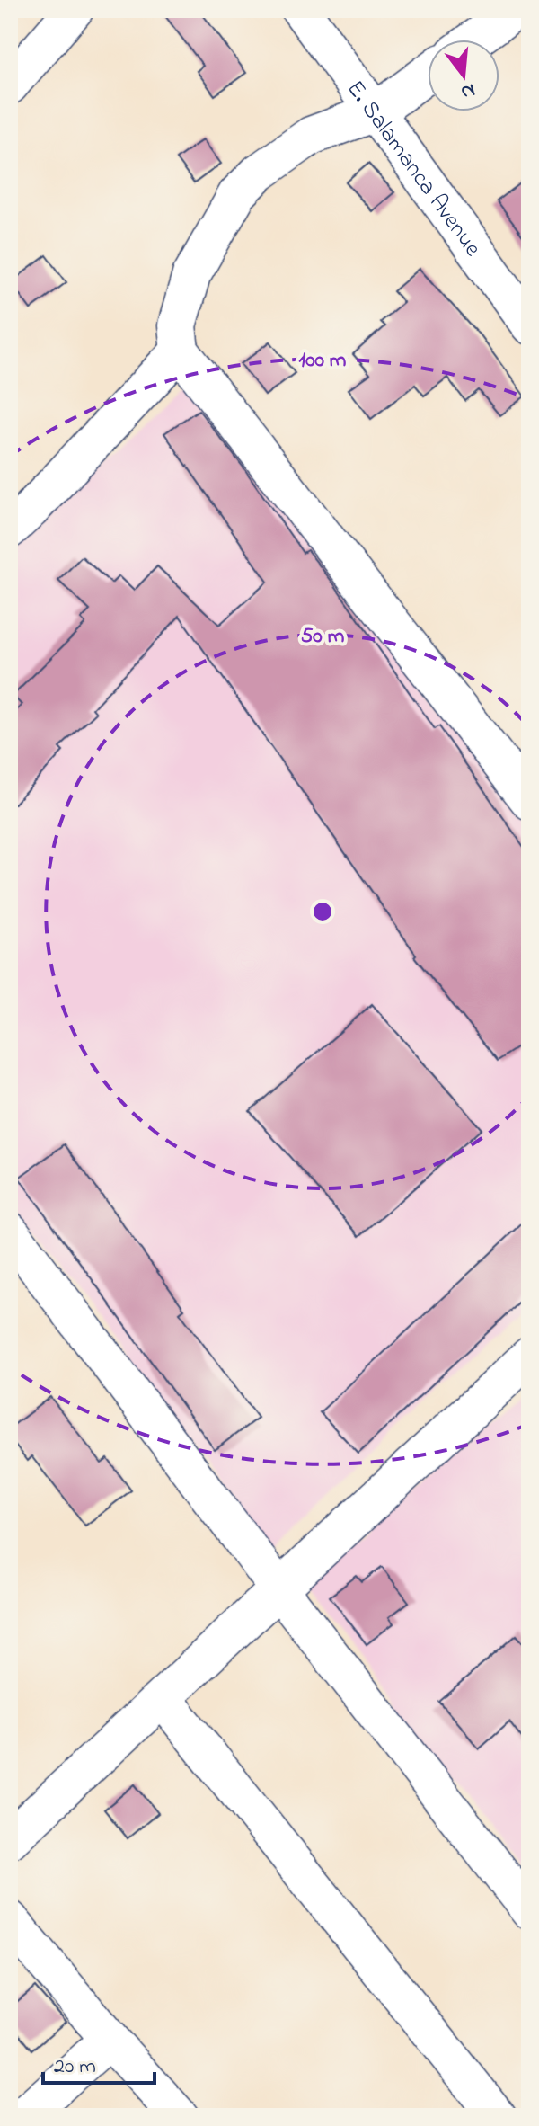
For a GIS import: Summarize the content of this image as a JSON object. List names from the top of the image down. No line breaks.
{"streets":{"street":["E. Salamanca Avenue"]},"scale_bar":"20 m","north":"bottom","rings":["100 m","50 m"]}
